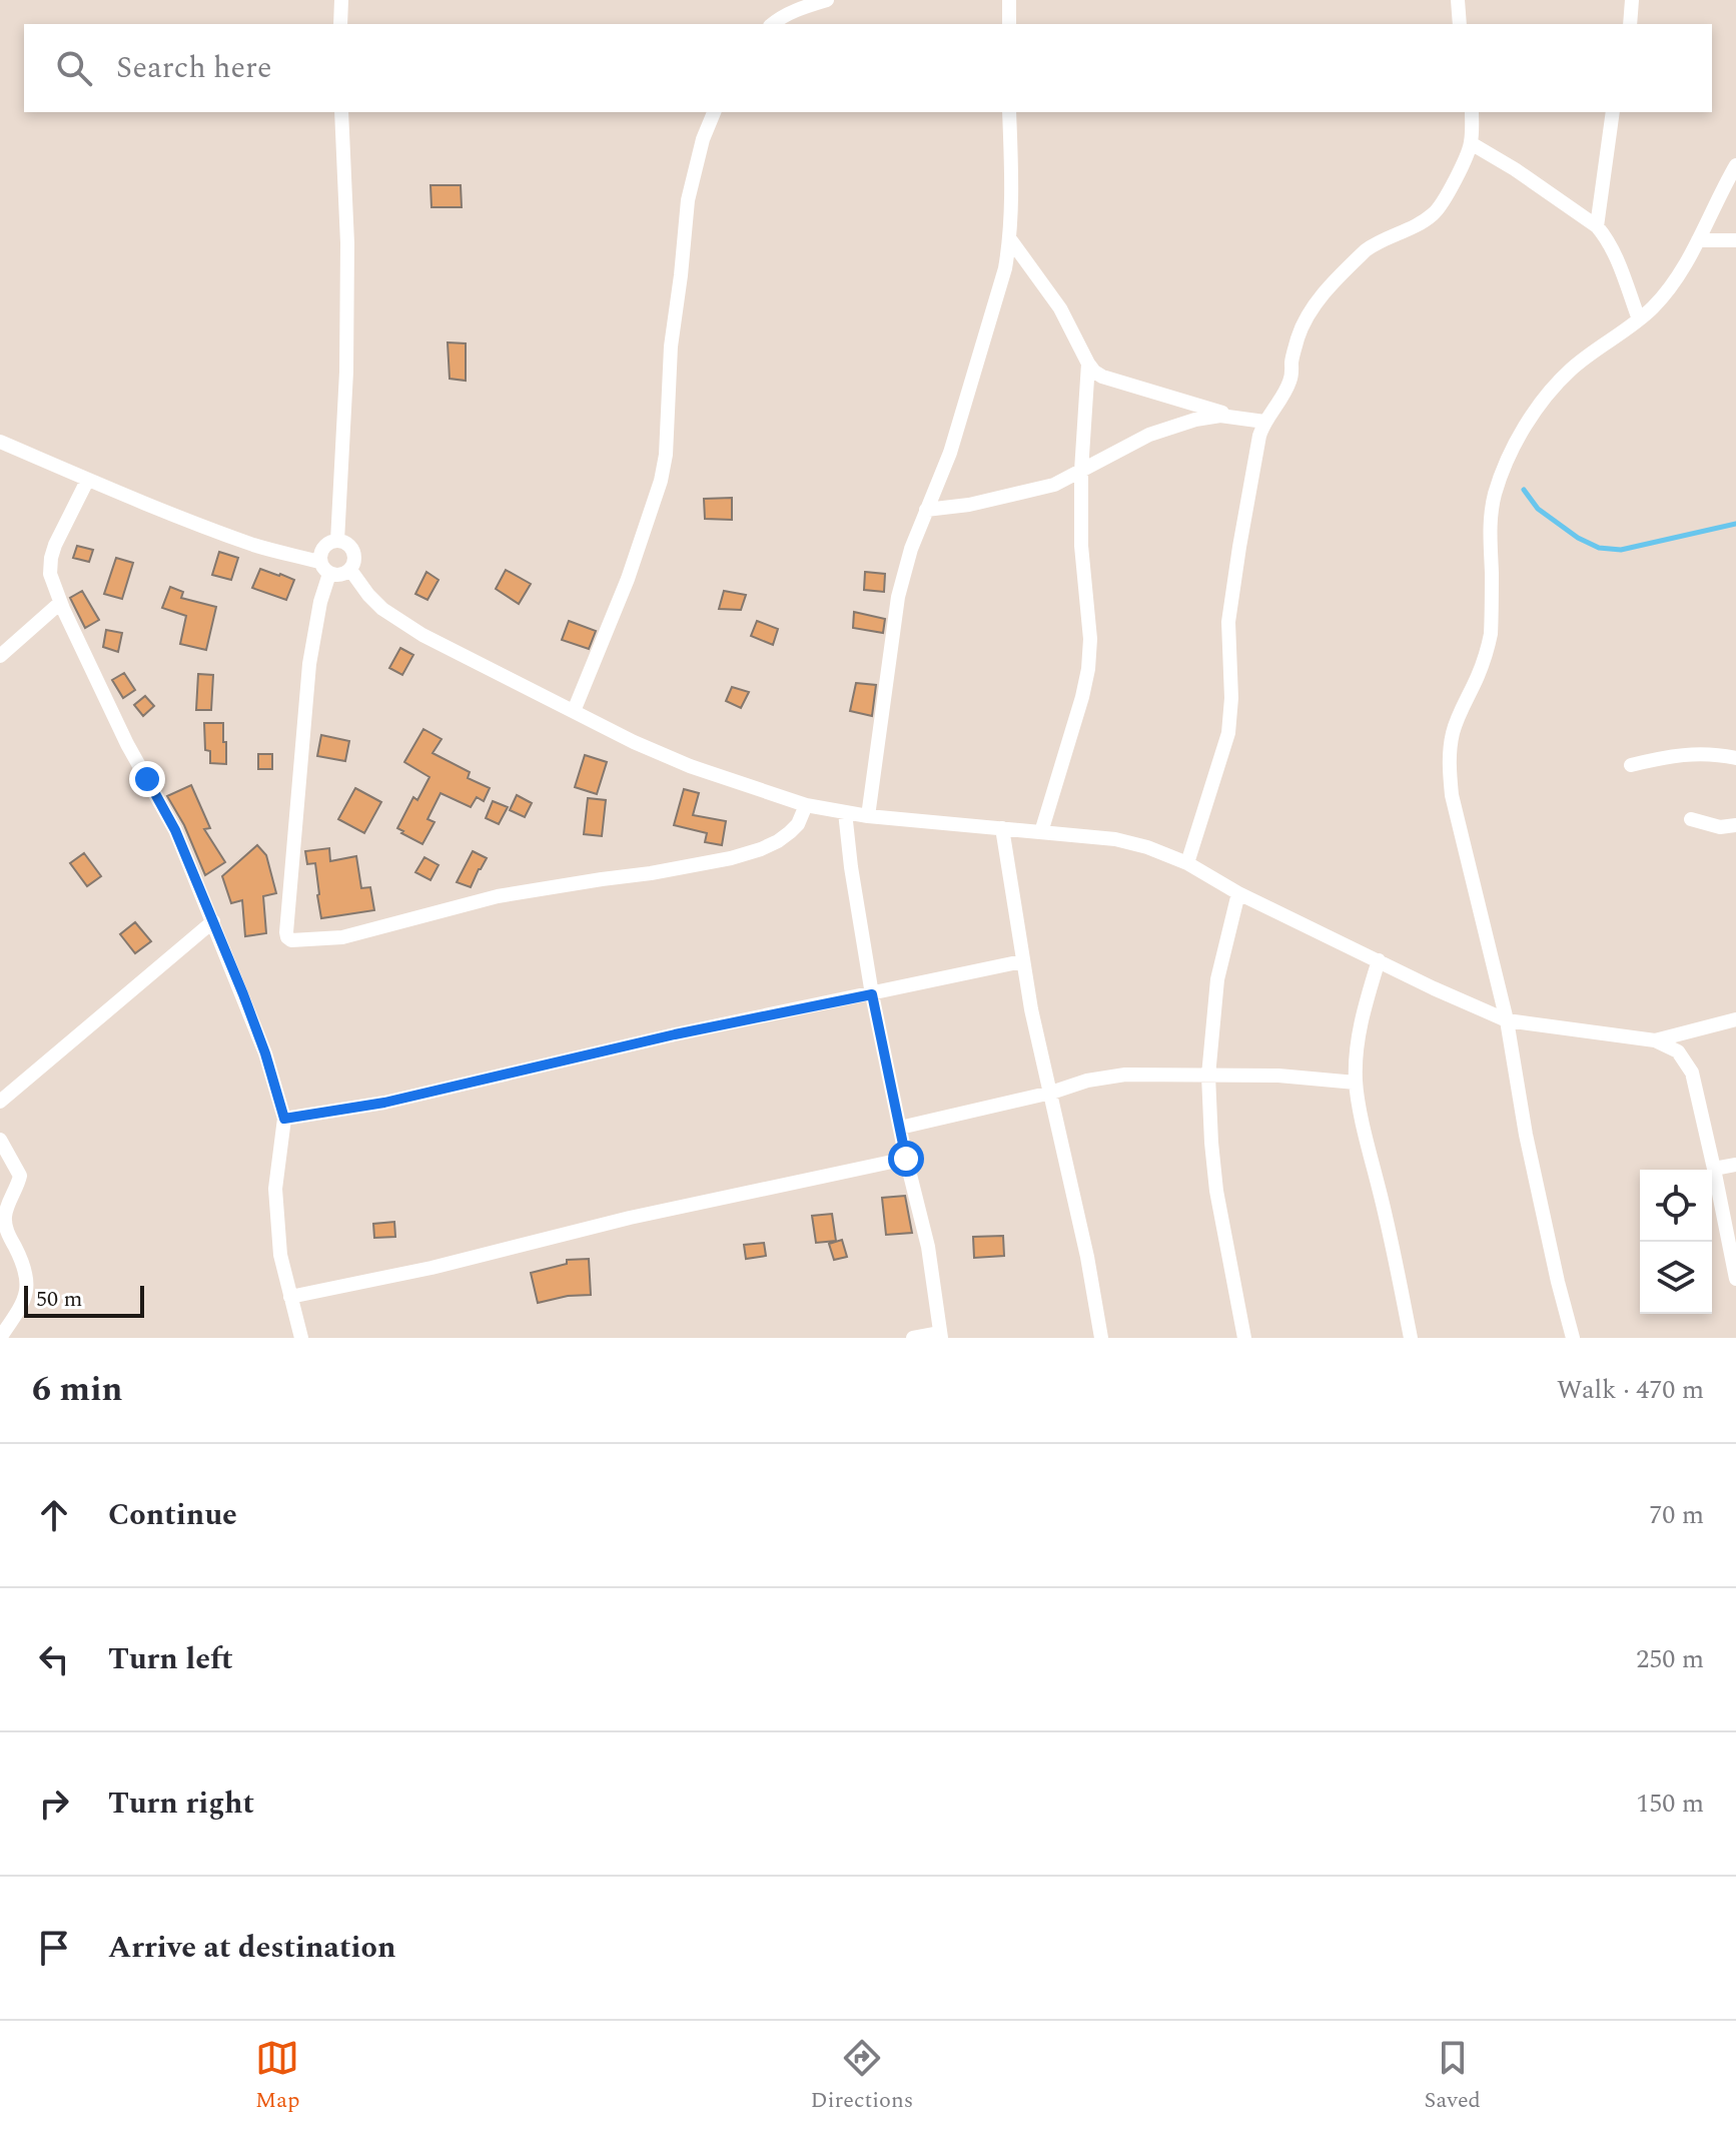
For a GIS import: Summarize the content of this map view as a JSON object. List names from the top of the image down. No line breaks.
{"scale_bar":"50 m","page":{"search":"Search here","scale":"50 m","heading":["6 min","Walk · 470 m"],"list":[["Continue","70 m"],["Turn left","250 m"],["Turn right","150 m"],"Arrive at destination"],"nav":["Map","Directions","Saved"]}}
